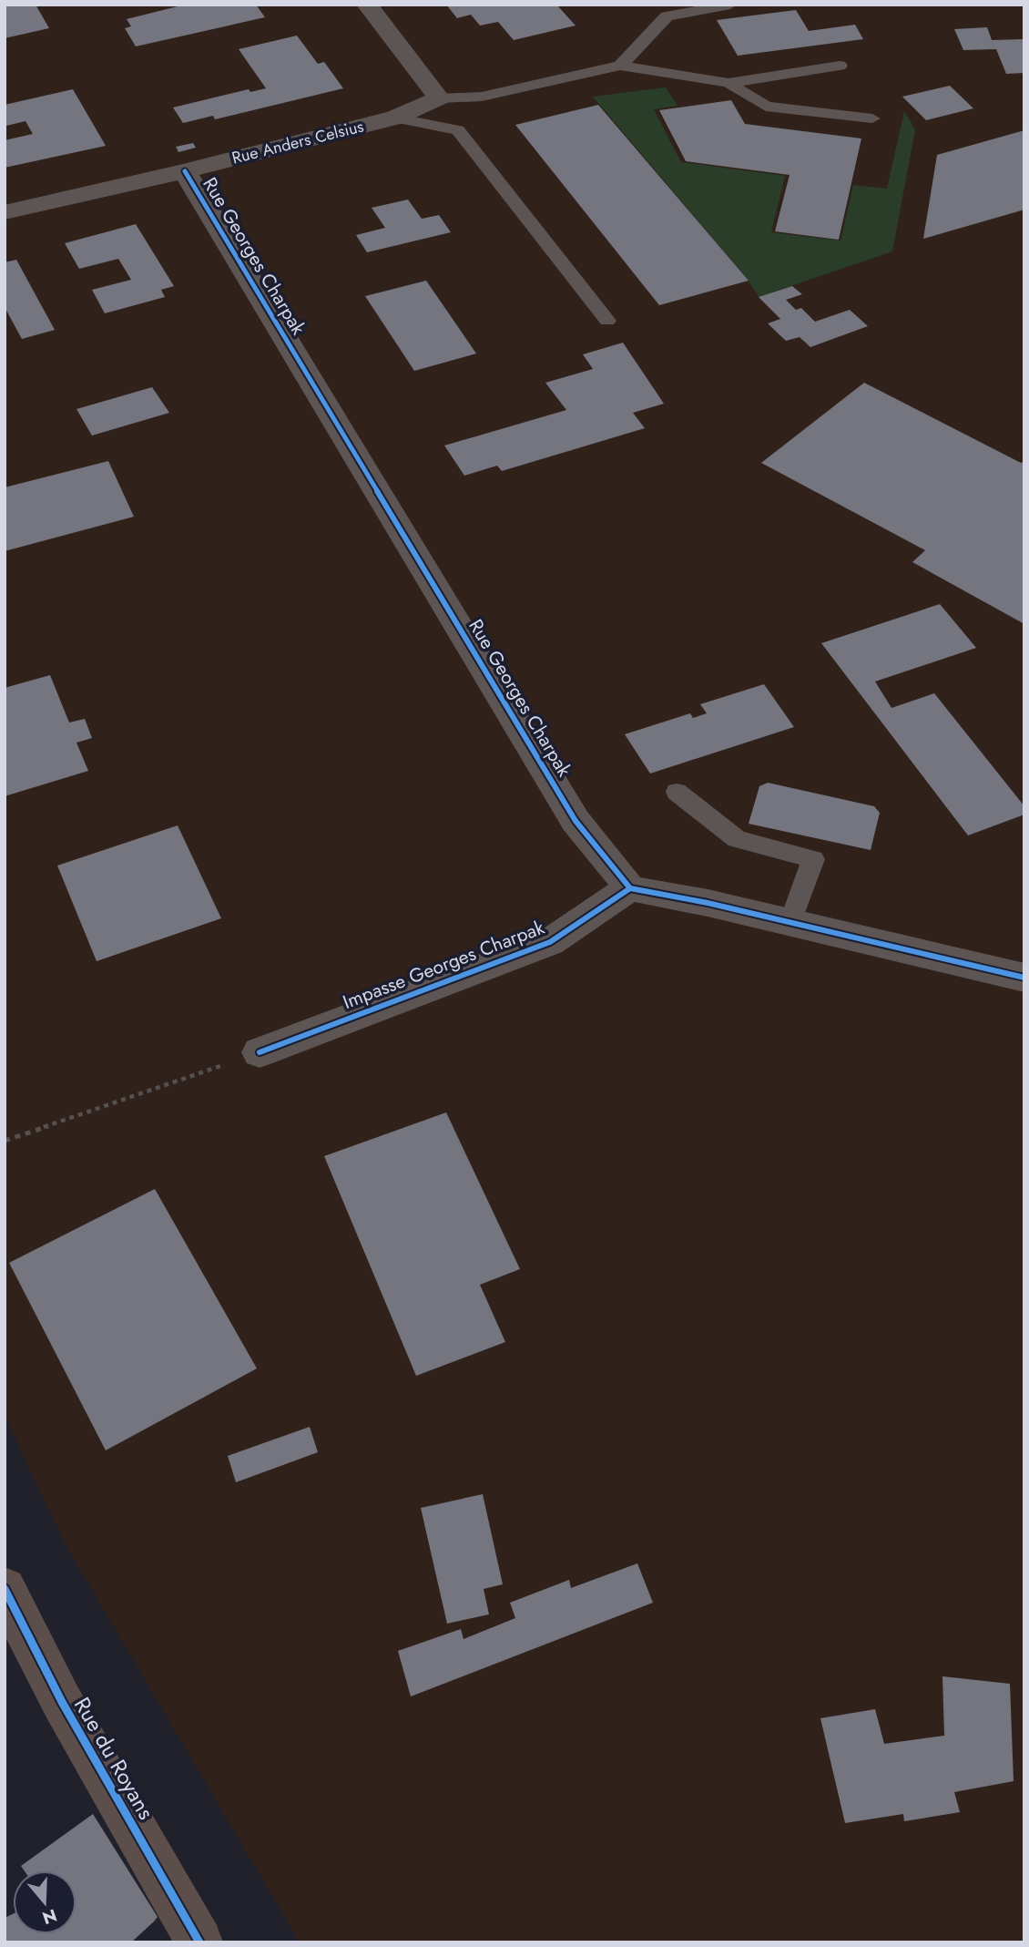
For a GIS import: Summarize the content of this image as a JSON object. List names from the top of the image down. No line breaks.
{"streets":{"street":["Rue Anders Celsius","Rue Georges Charpak","Impasse Georges Charpak","Rue du Royans"]},"crossings":[["Rue Anders Celsius","Rue Georges Charpak"],["Rue Georges Charpak","Impasse Georges Charpak"]],"north":"bottom"}
